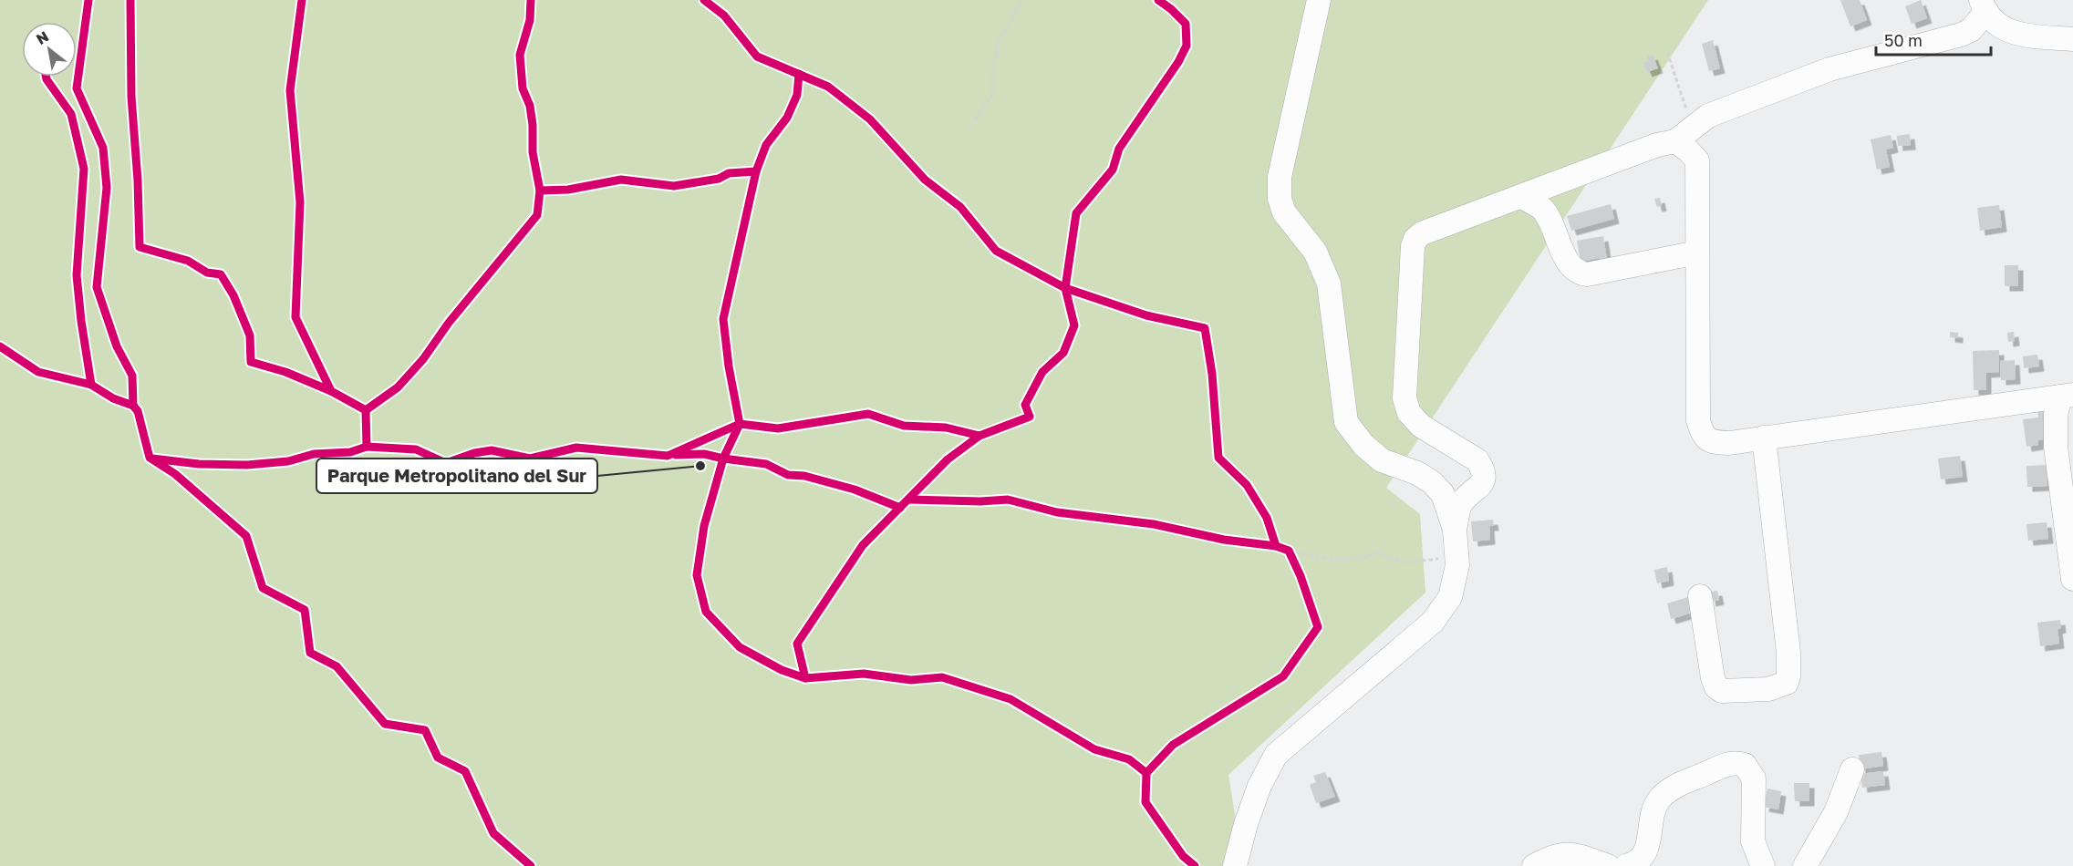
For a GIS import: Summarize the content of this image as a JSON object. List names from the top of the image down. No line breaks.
{"places":["Parque Metropolitano del Sur"],"scale_bar":"50 m","north":"top left"}
